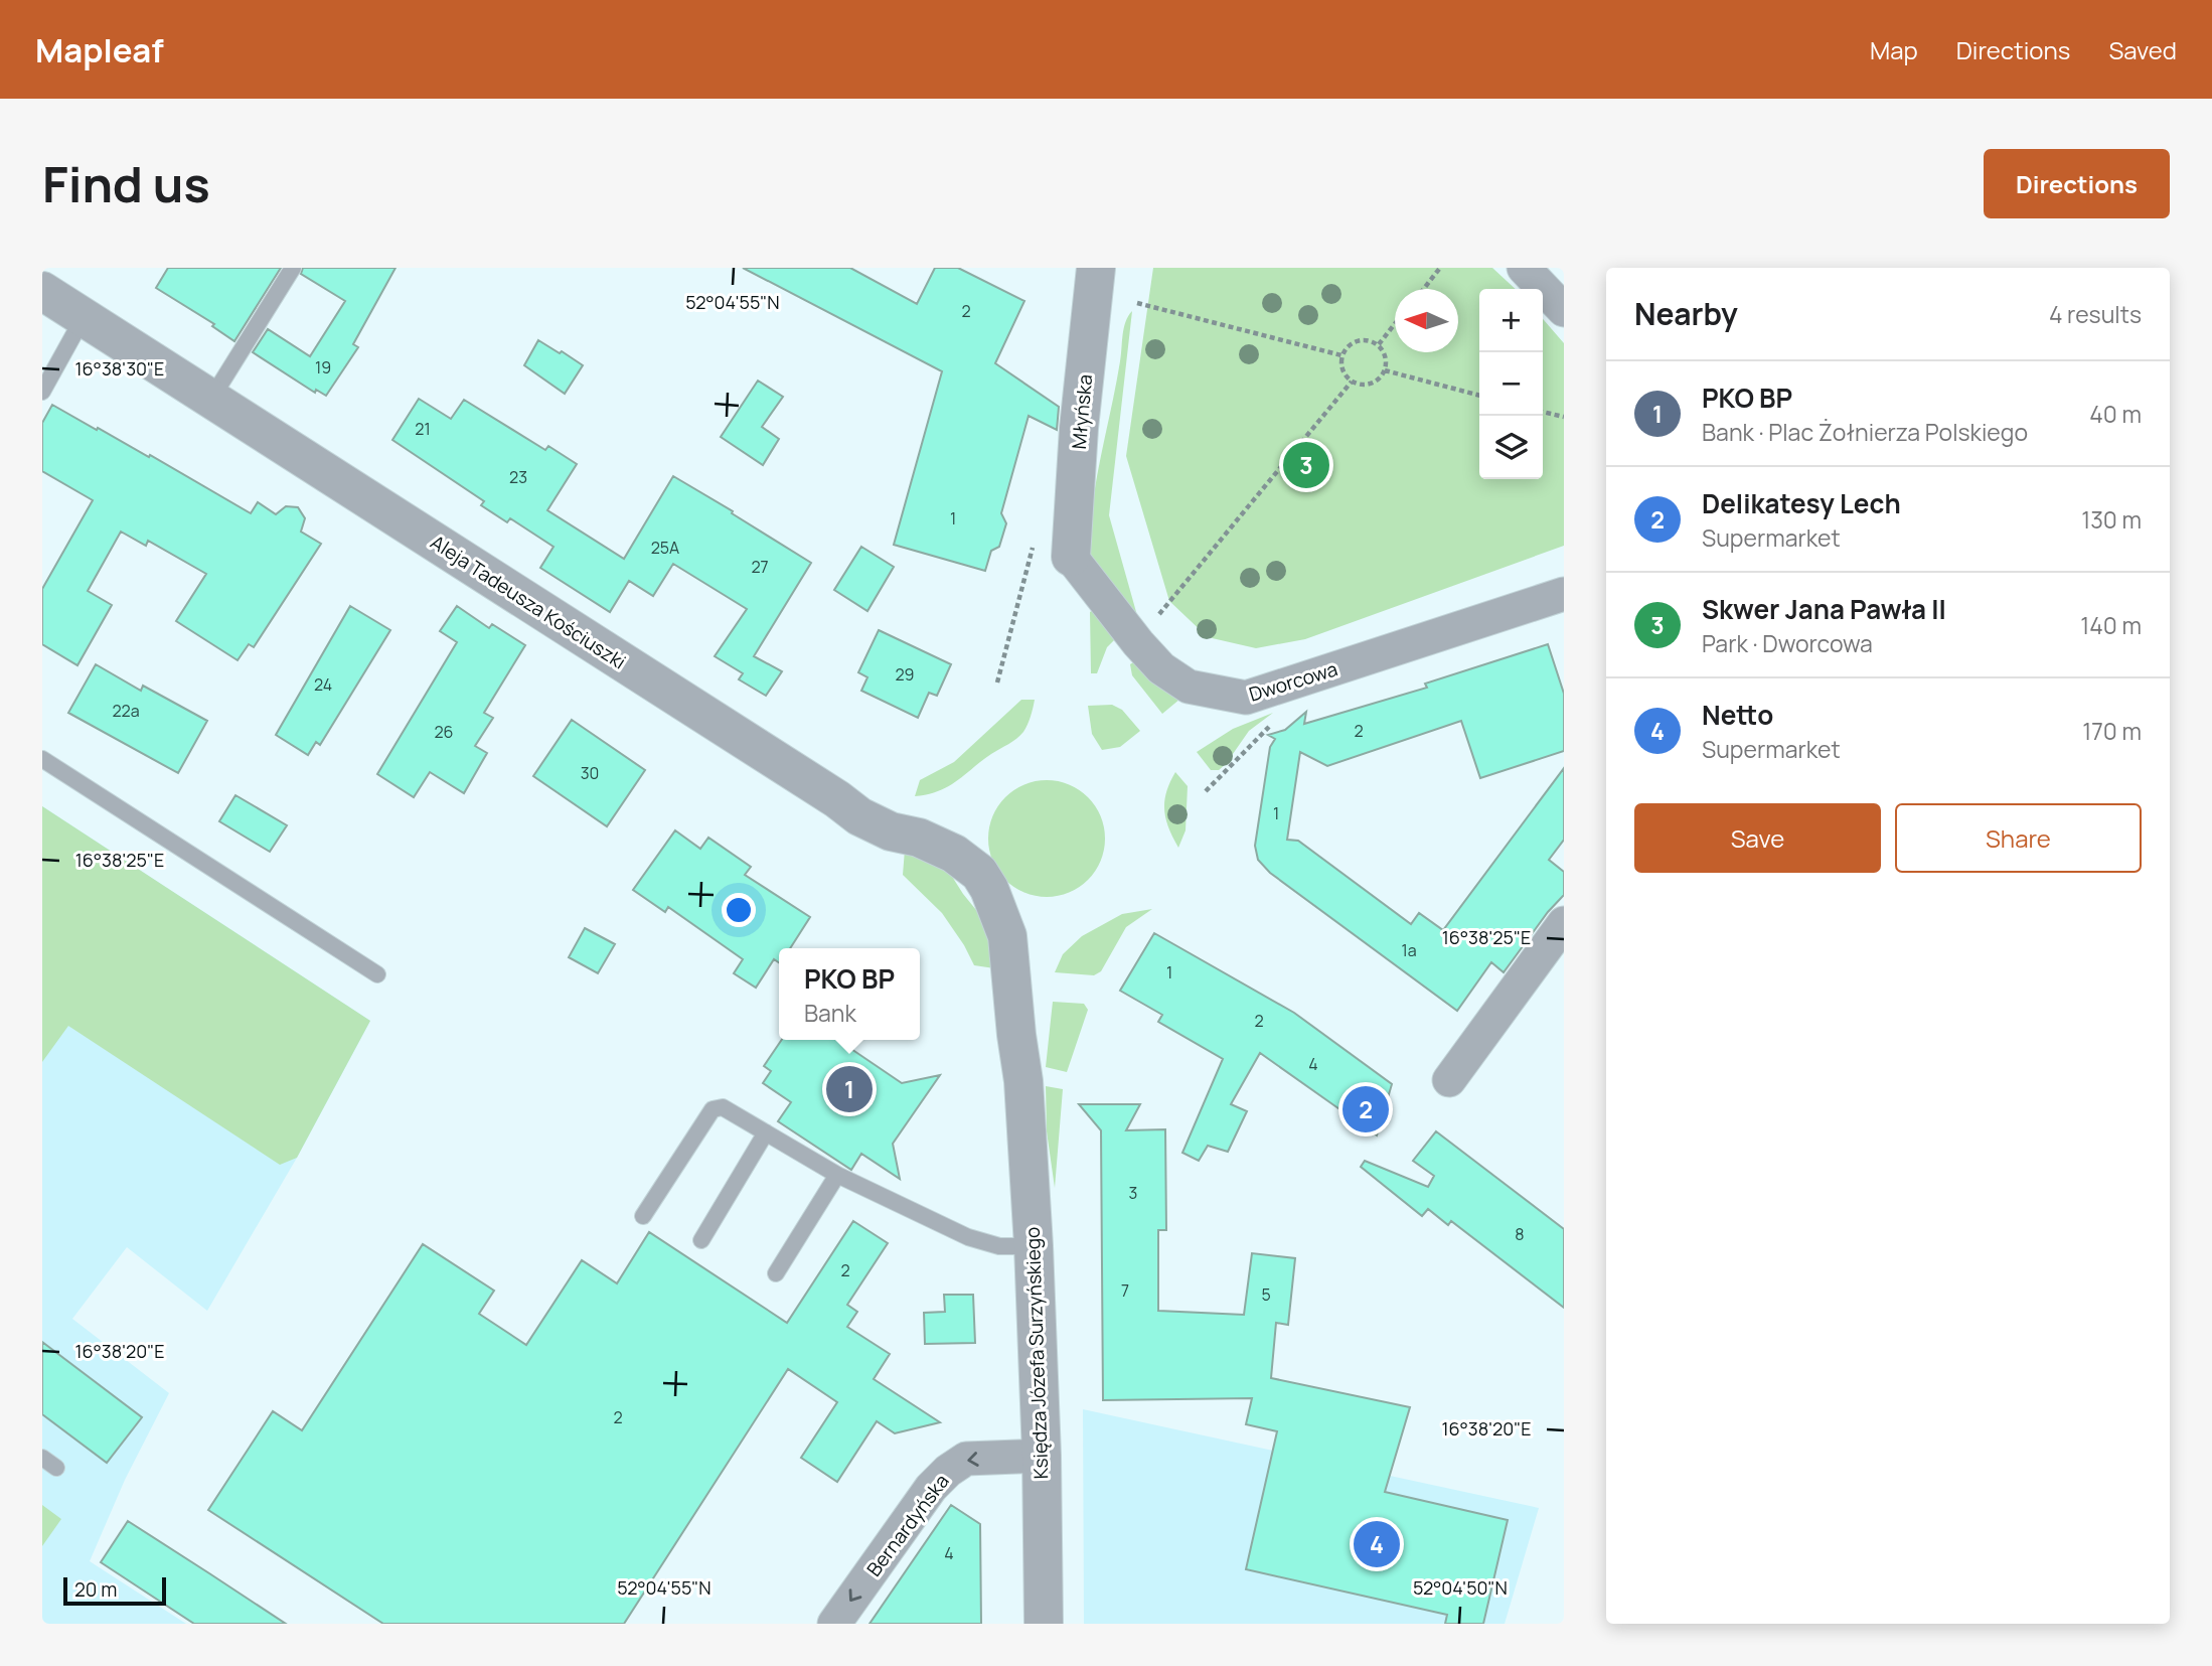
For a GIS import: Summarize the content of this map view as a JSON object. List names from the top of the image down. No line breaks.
{"streets":{"street":["Młyńska","Aleja Tadeusza Kościuszki","Dworcowa","Księdza Józefa Surzyńskiego","Bernardyńska"]},"crossings":[["Młyńska","Dworcowa"],["Aleja Tadeusza Kościuszki","Księdza Józefa Surzyńskiego"],["Księdza Józefa Surzyńskiego","Bernardyńska"]],"one_way":["Bernardyńska"],"house_numbers":["2","19","21","23","1","25A","27","29","24","22a","2","26","30","1","1a","1","2","4","3","8","2","7","5","2","4"],"scale_bar":"20 m","north":"left","page":{"header":"Mapleaf","nav":["Map","Directions","Saved"],"buttons":["Directions",["Save","Share"]],"title":"Find us","heading":["Nearby","4 results"],"map_buttons":["+","−"],"list":[{"mark":"1","name":"PKO BP","note":"Bank · Plac Żołnierza Polskiego","value":"40 m"},{"mark":"2","name":"Delikatesy Lech","note":"Supermarket","value":"130 m"},{"mark":"3","name":"Skwer Jana Pawła II","note":"Park · Dworcowa","value":"140 m"},{"mark":"4","name":"Netto","note":"Supermarket","value":"170 m"}],"pins":["3","1","2","4"],"popup":["PKO BP","Bank"],"scale":"20 m"},"coordinates":["52°04'55\"N","16°38'30\"E","16°38'25\"E","16°38'20\"E","52°04'50\"N"]}
